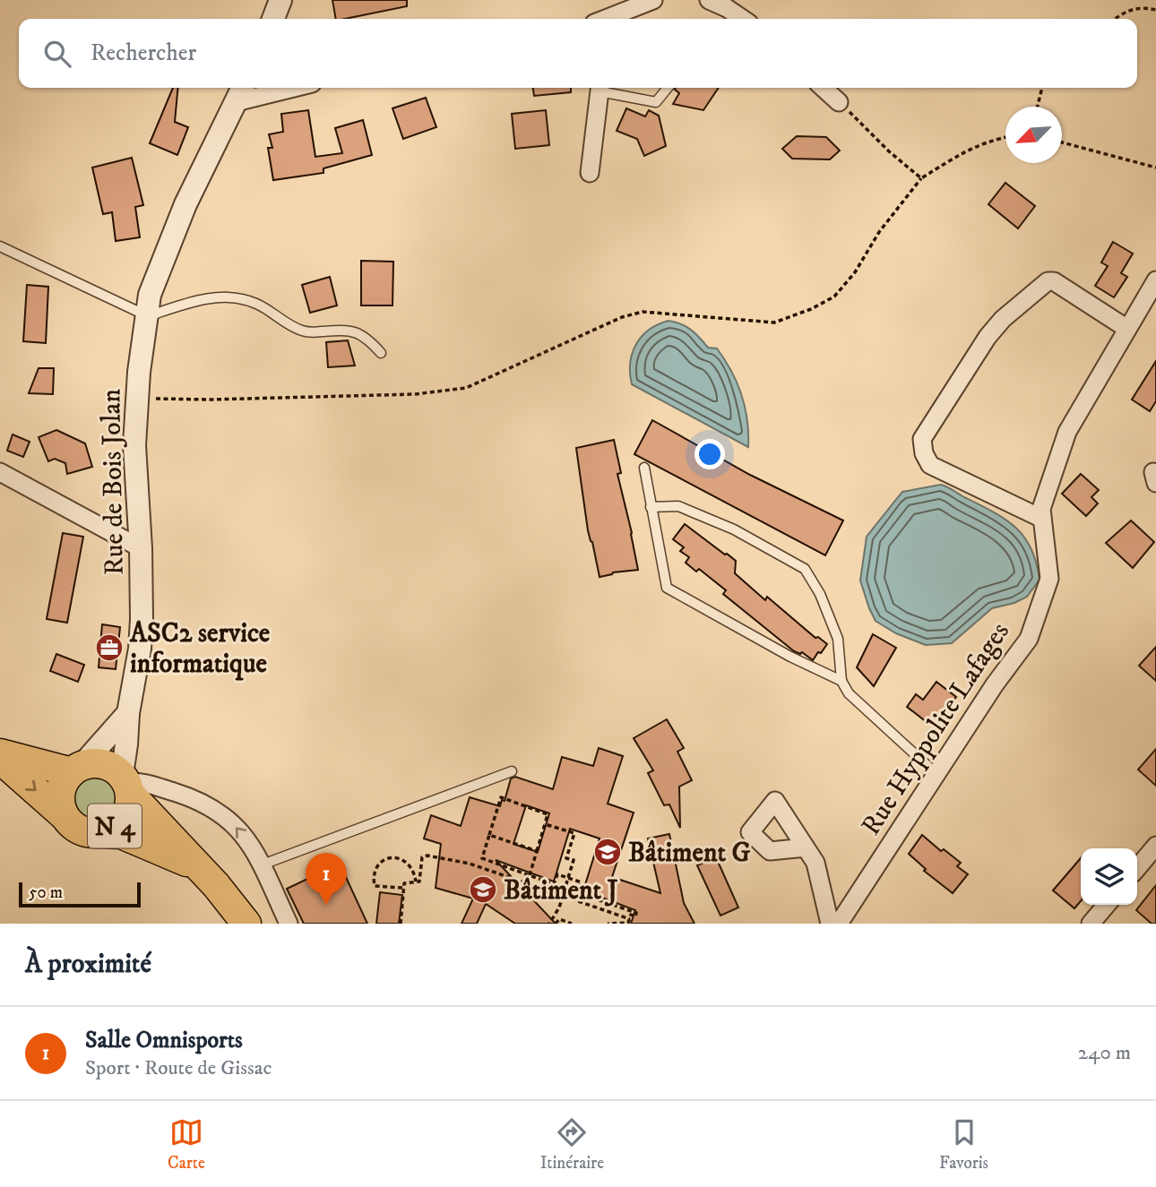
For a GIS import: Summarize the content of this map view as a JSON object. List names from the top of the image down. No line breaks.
{"streets":{"main road":["N 4"],"street":["Rue de Bois Jolan","Rue Hyppolite Lafages"]},"crossings":[["Rue de Bois Jolan","N 4"]],"places":{"office":["ASC2 service informatique"],"school or university":["Bâtiment G","Bâtiment J"]},"scale_bar":"50 m","north":"bottom left","page":{"search":"Rechercher","pins":"1","scale":"50 m","heading":"À proximité","list":[{"mark":"1","name":"Salle Omnisports","note":"Sport · Route de Gissac","value":"240 m"}],"nav":["Carte","Itinéraire","Favoris"]}}
